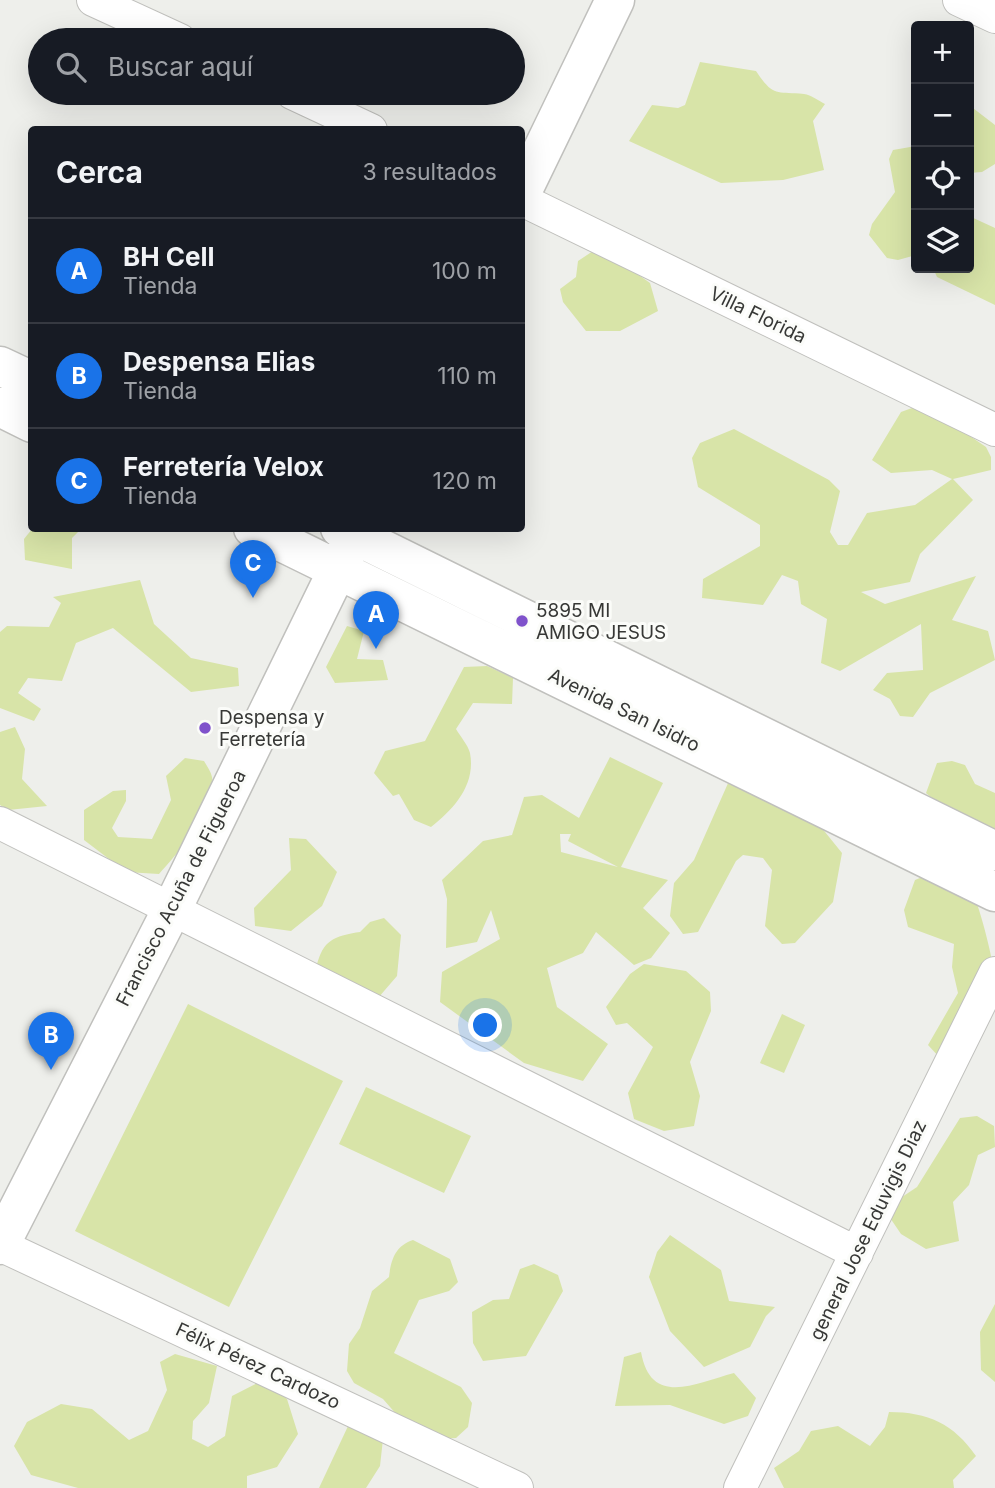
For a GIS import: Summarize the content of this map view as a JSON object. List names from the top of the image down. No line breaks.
{"streets":{"main road":["Avenida San Isidro","Francisco Acuña de Figueroa"],"street":["Villa Florida","general Jose Eduvigis Diaz","Félix Pérez Cardozo"]},"crossings":[["Avenida San Isidro","Francisco Acuña de Figueroa"],["Francisco Acuña de Figueroa","Félix Pérez Cardozo"]],"places":["5895 MI AMIGO JESUS","Despensa y Ferretería"],"page":{"map_buttons":["+","−"],"search":"Buscar aquí","heading":["Cerca","3 resultados"],"list":[{"mark":"A","name":"BH Cell","note":"Tienda","value":"100 m"},{"mark":"B","name":"Despensa Elias","note":"Tienda","value":"110 m"},{"mark":"C","name":"Ferretería Velox","note":"Tienda","value":"120 m"}],"pins":["C","A","B"]}}
